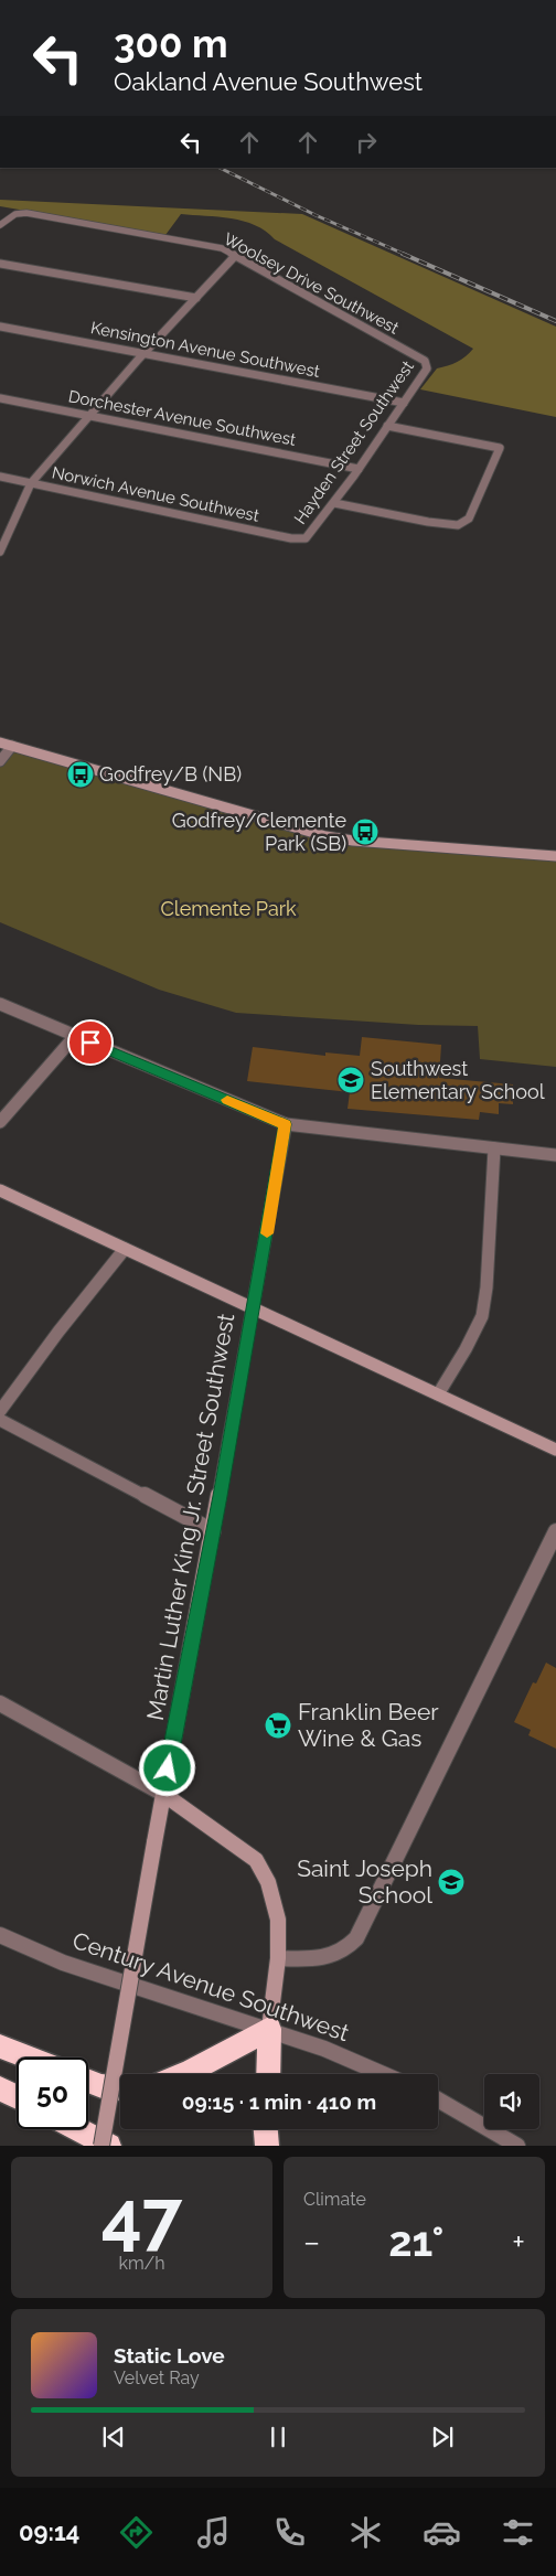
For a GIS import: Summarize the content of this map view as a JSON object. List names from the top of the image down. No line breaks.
{"streets":{"main road":["Martin Luther King Jr. Street Southwest"],"street":["Woolsey Drive Southwest","Kensington Avenue Southwest","Dorchester Avenue Southwest","Hayden Street Southwest","Norwich Avenue Southwest","Century Avenue Southwest"]},"crossings":[["Woolsey Drive Southwest","Hayden Street Southwest"],["Kensington Avenue Southwest","Hayden Street Southwest"],["Dorchester Avenue Southwest","Hayden Street Southwest"],["Hayden Street Southwest","Norwich Avenue Southwest"]],"parks":["Clemente Park"],"places":{"bus stop":["Godfrey/B (NB)","Godfrey/Clemente Park (SB)"],"school or university":["Southwest Elementary School","Saint Joseph School"],"supermarket":["Franklin Beer Wine & Gas"]},"page":{"turn":["300 m","Oakland Avenue Southwest"],"limit":"50","trip":"09:15 · 1 min · 410 m","tile":[["47","km/h"],"Climate"],"heat":["−","21°","+"],"song":["Static Love","Velvet Ray"],"tabs":"09:14"}}
